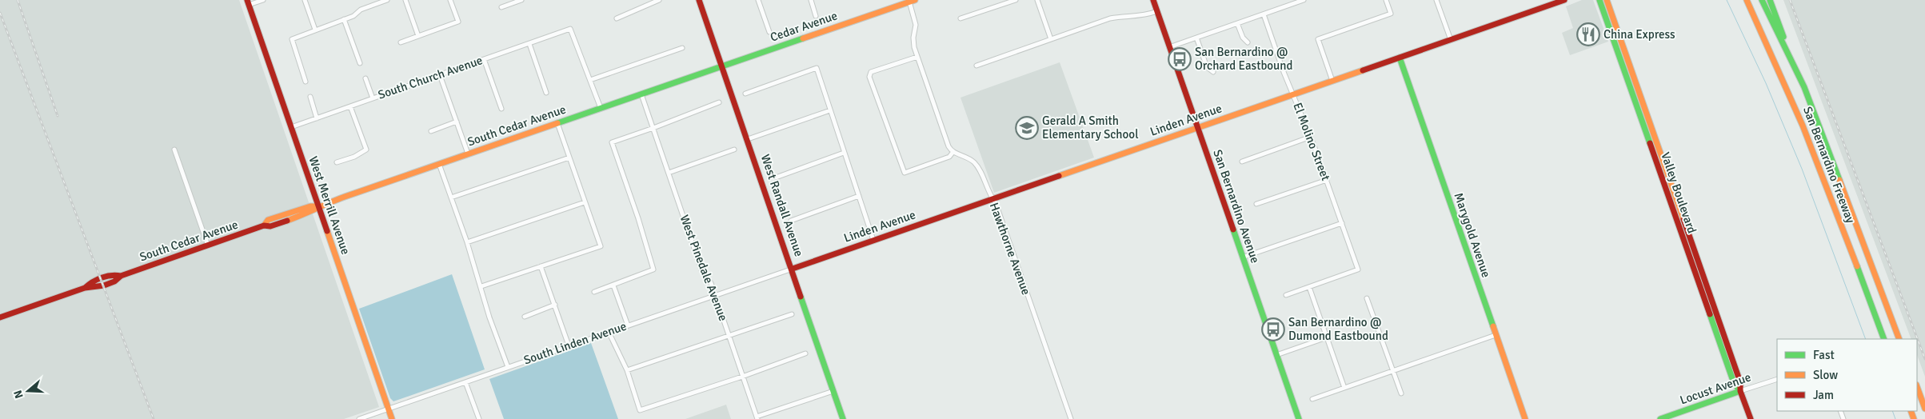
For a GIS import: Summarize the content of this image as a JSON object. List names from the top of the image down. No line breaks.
{"streets":{"main road":["Cedar Avenue","Linden Avenue","South Cedar Avenue","San Bernardino Freeway","Valley Boulevard","West Merrill Avenue","West Randall Avenue","San Bernardino Avenue","Marygold Avenue","Locust Avenue"],"street":["South Church Avenue","El Molino Street","Hawthorne Avenue","West Pinedale Avenue","South Linden Avenue"]},"crossings":[["Cedar Avenue","South Cedar Avenue"],["Cedar Avenue","West Randall Avenue"],["South Church Avenue","West Merrill Avenue"],["Linden Avenue","El Molino Street"],["Linden Avenue","West Randall Avenue"],["Linden Avenue","San Bernardino Avenue"],["Linden Avenue","Marygold Avenue"],["Linden Avenue","Hawthorne Avenue"],["Linden Avenue","South Linden Avenue"],["South Cedar Avenue","West Merrill Avenue"],["South Cedar Avenue","West Randall Avenue"],["South Cedar Avenue","West Pinedale Avenue"],["Valley Boulevard","Locust Avenue"],["West Merrill Avenue","South Linden Avenue"],["West Randall Avenue","South Linden Avenue"],["West Pinedale Avenue","South Linden Avenue"]],"places":{"restaurant":["China Express"],"bus stop":["San Bernardino @ Orchard Eastbound","San Bernardino @ Dumond Eastbound"],"school or university":["Gerald A Smith Elementary School"]},"legend":["Fast","Slow","Jam"],"north":"left"}
